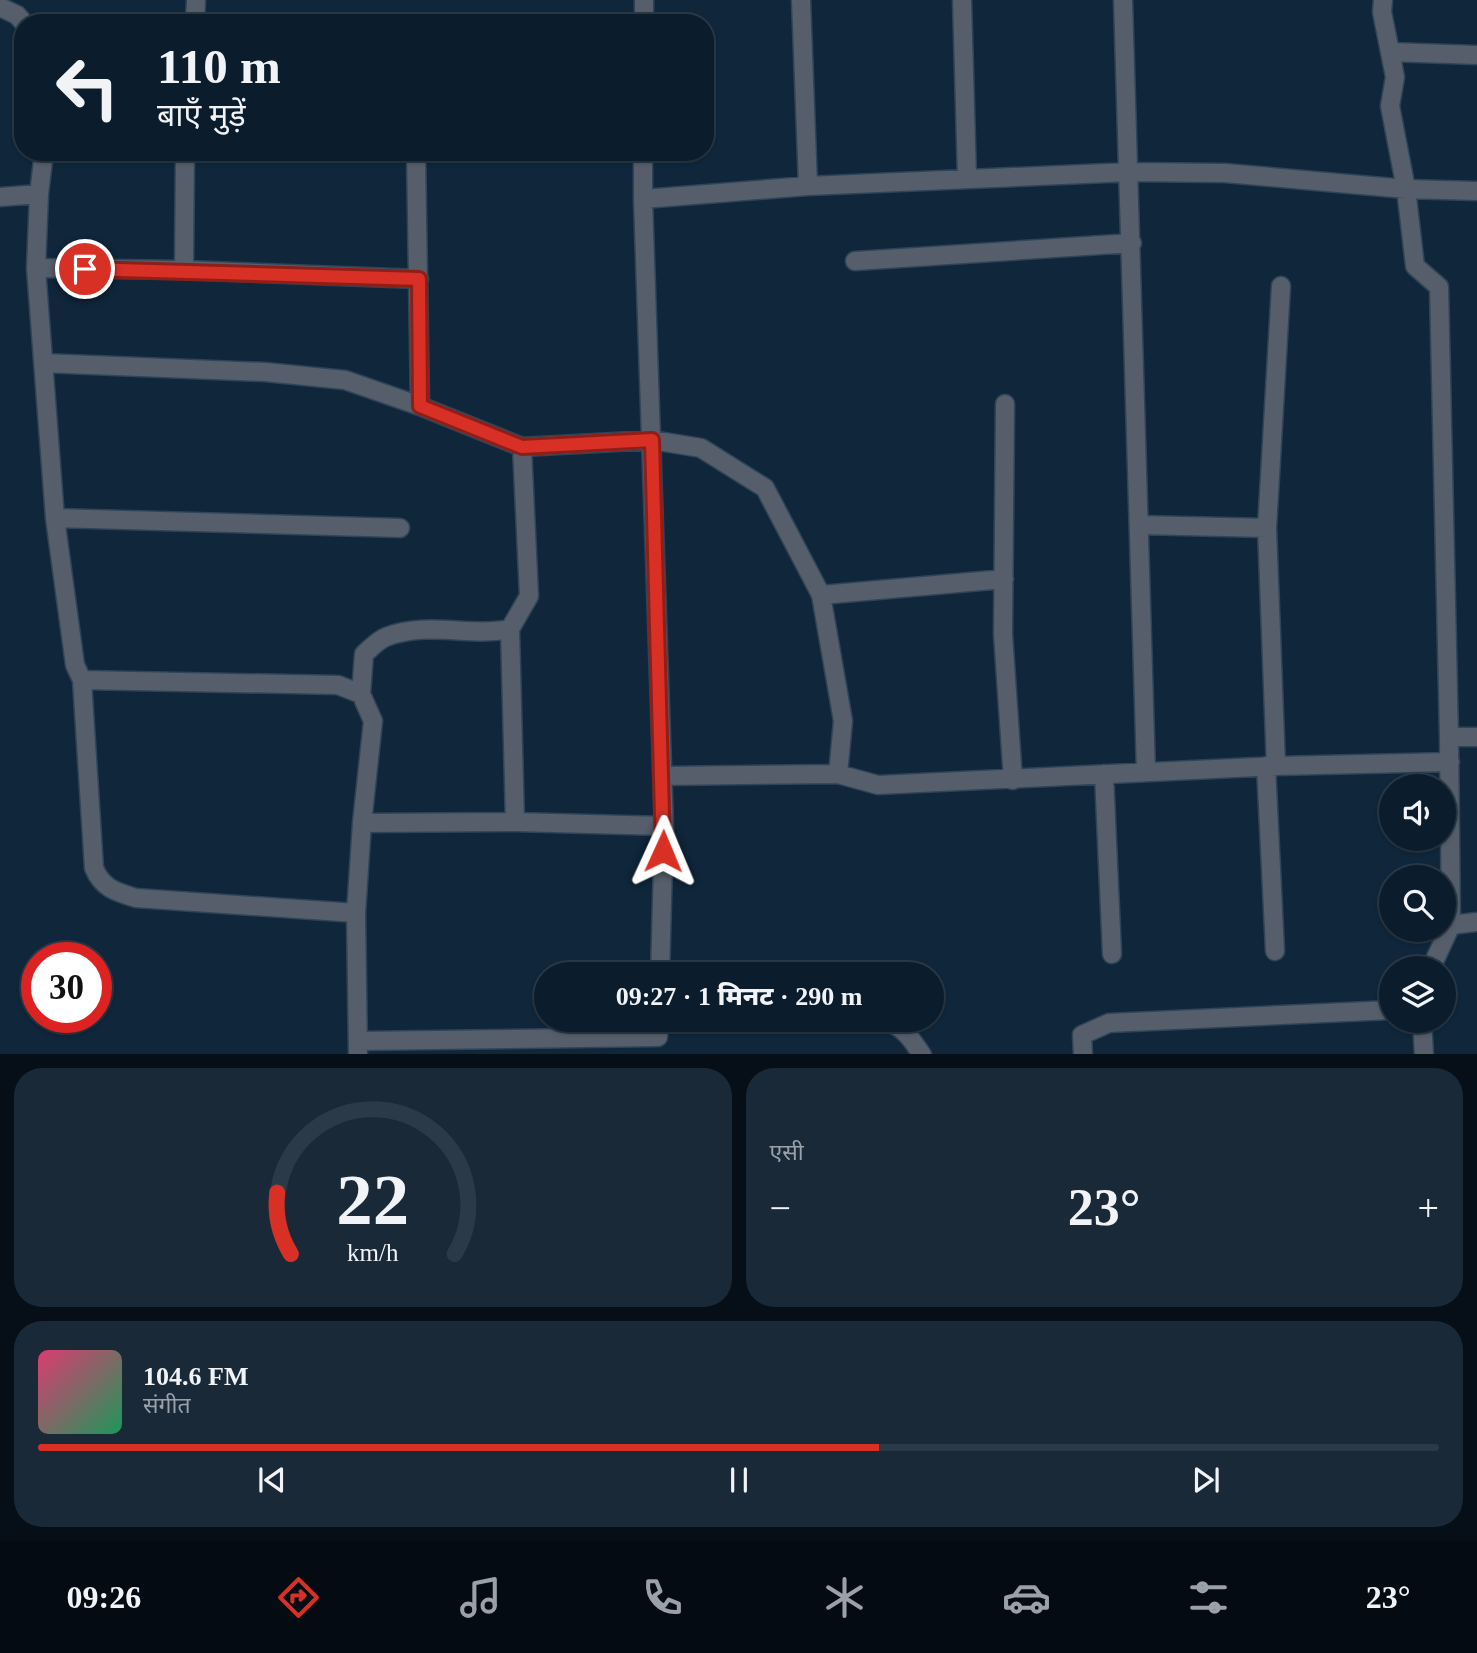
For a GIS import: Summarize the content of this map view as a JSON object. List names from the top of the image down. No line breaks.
{"page":{"turn":["110 m","बाएँ मुड़ें"],"limit":"30","trip":"09:27 · 1 मिनट · 290 m","tile":"एसी","heat":["−","23°","+"],"song":["104.6 FM","संगीत"],"tabs":["09:26","23°"],"gauge":["22","km/h"]}}
